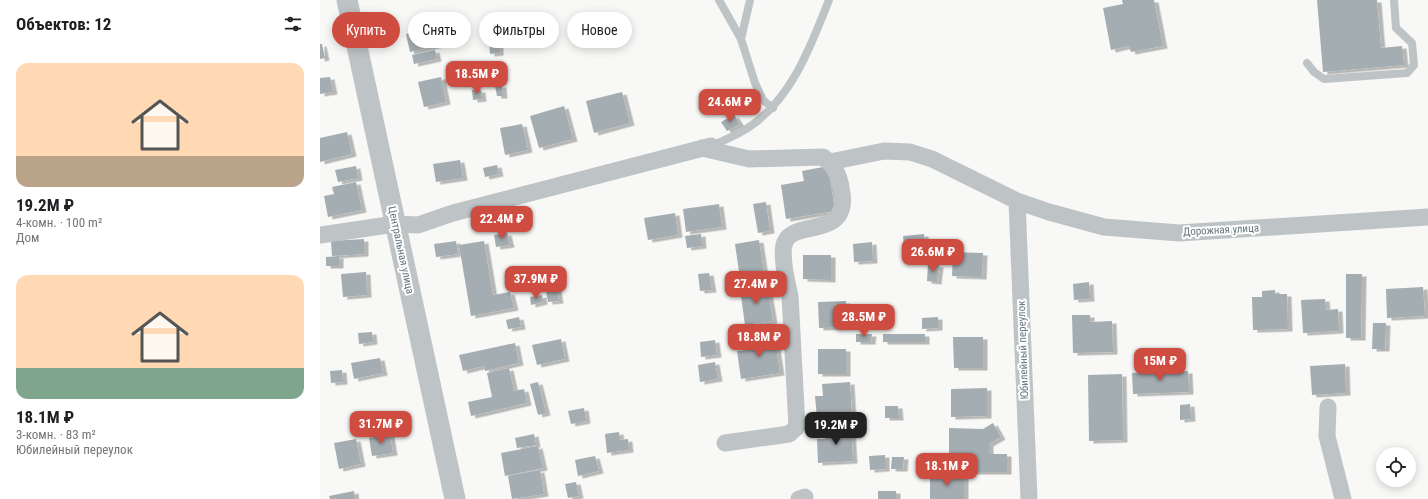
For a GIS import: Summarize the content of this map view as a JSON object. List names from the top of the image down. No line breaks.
{"streets":{"street":["Дорожная улица","Центральная улица","Юбилейный переулок"]},"crossings":[["Дорожная улица","Юбилейный переулок"]],"page":{"heading":"Объектов: 12","chip":["Купить","Снять","Фильтры","Новое"],"list":[{"name":"19.2M ₽","note":"4-комн. · 100 m² · Дом"},{"name":"18.1M ₽","note":"3-комн. · 83 m² · Юбилейный переулок"}],"price":["18.5M ₽","24.6M ₽","22.4M ₽","26.6M ₽","37.9M ₽","27.4M ₽","28.5M ₽","18.8M ₽","15M ₽","31.7M ₽","19.2M ₽","18.1M ₽"]}}
